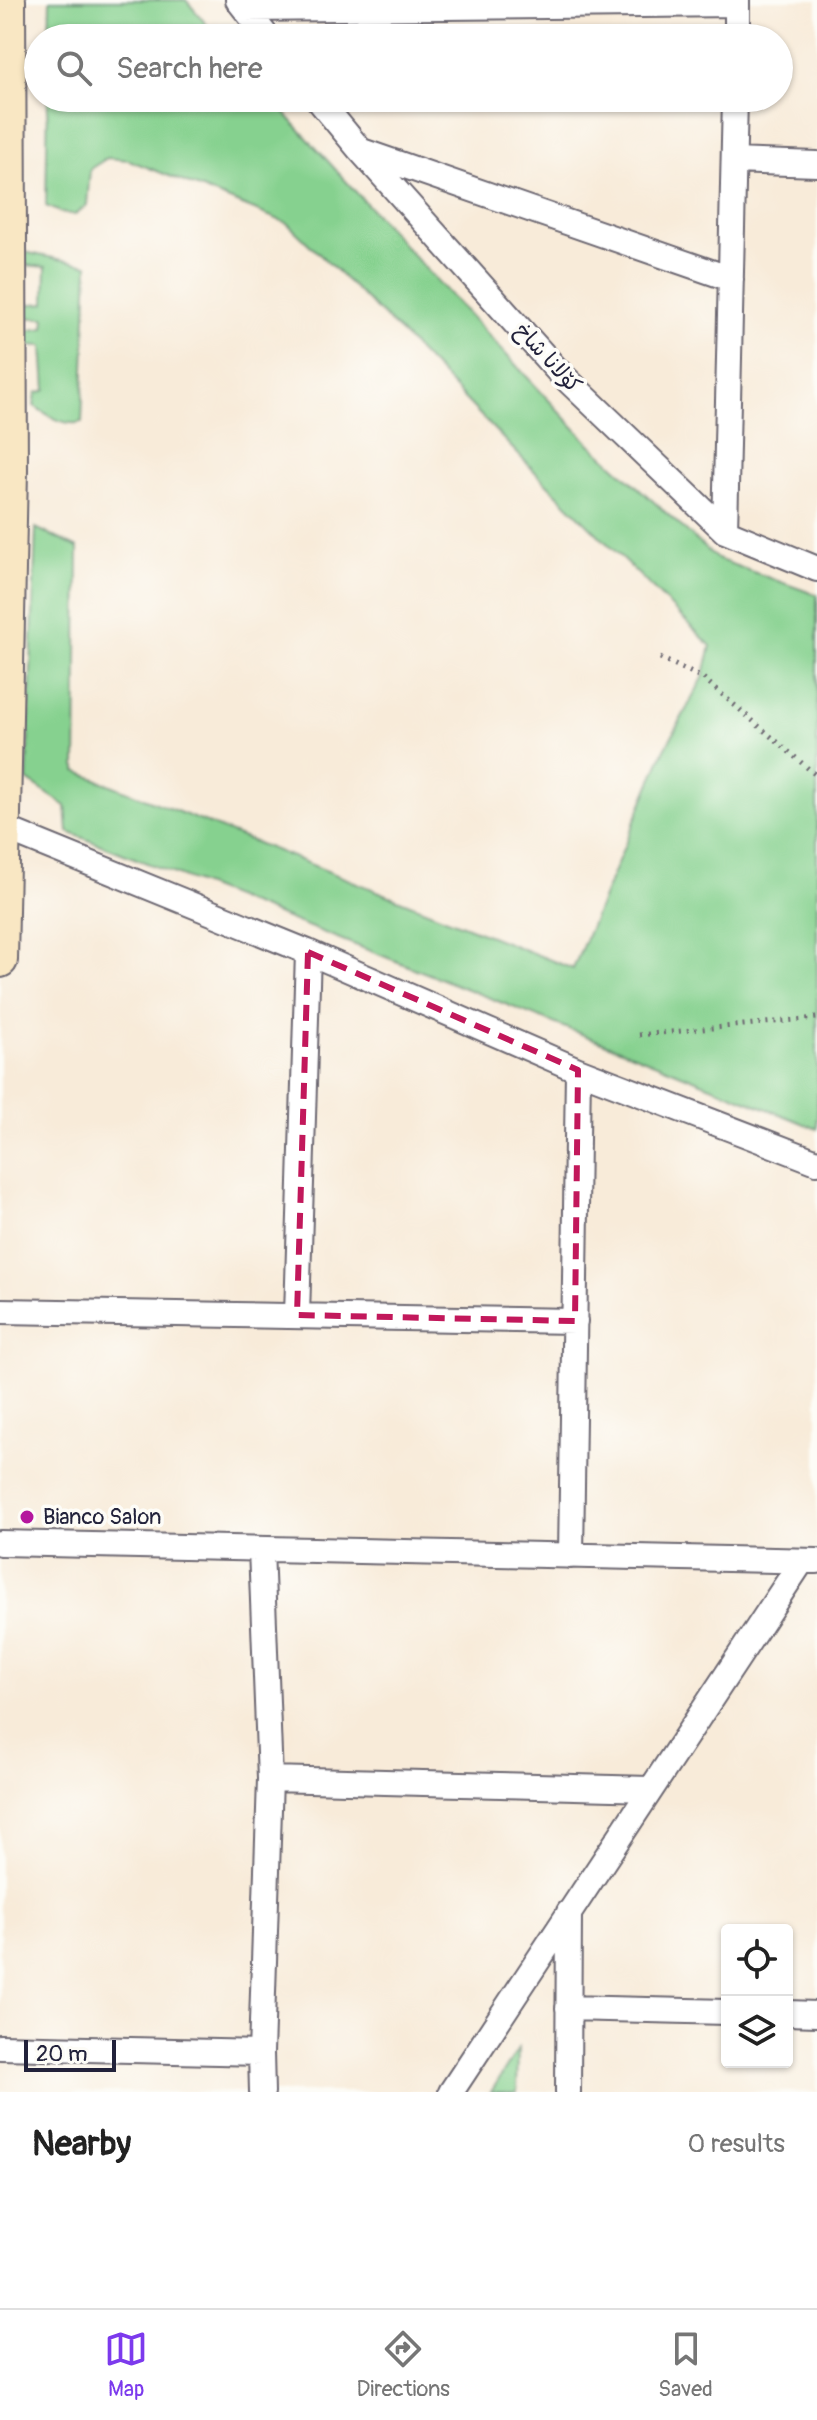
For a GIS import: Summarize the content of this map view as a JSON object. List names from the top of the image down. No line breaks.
{"streets":{"street":["کۆلانا شاخ"]},"places":["Bianco Salon"],"scale_bar":"20 m","page":{"search":"Search here","scale":"20 m","heading":["Nearby","0 results"],"nav":["Map","Directions","Saved"]}}
